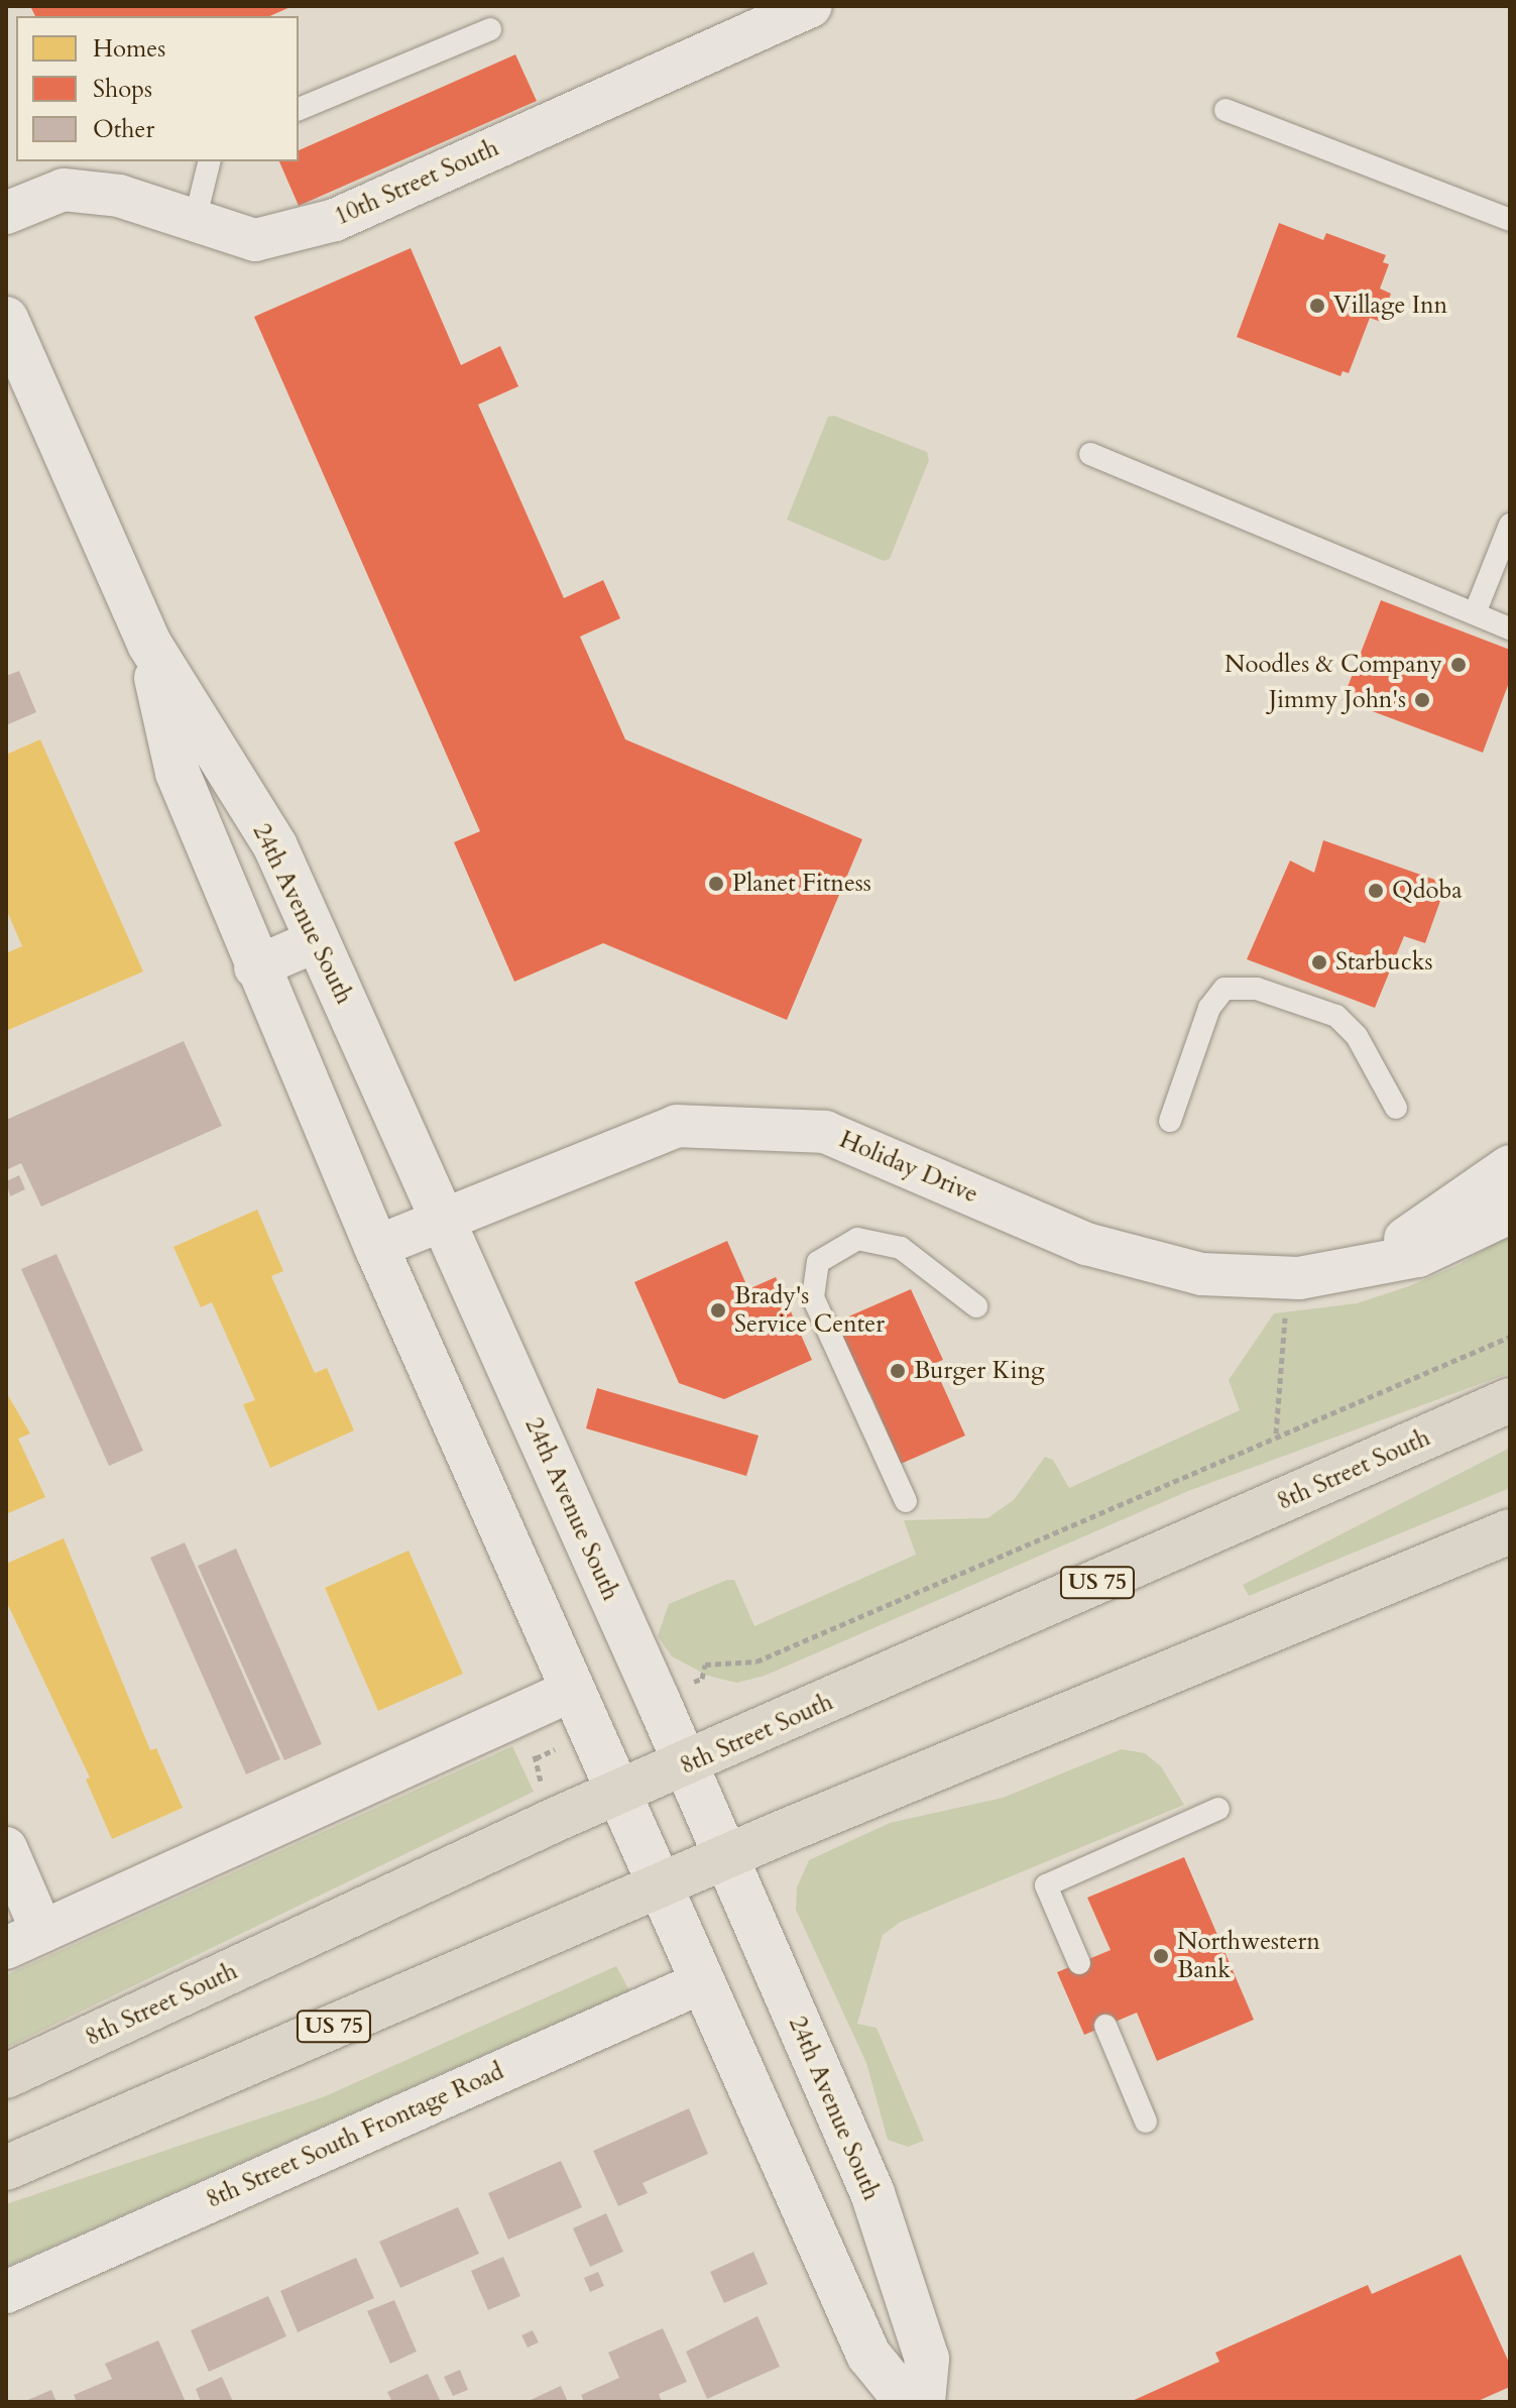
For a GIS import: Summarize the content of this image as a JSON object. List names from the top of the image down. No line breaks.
{"streets":{"main road":["8th Street South","US 75"],"street":["10th Street South","24th Avenue South","Holiday Drive","8th Street South Frontage Road"]},"crossings":[["24th Avenue South","Holiday Drive"],["24th Avenue South","8th Street South"],["24th Avenue South","US 75"],["24th Avenue South","8th Street South Frontage Road"]],"places":["Village Inn","Noodles & Company","Jimmy John's","Planet Fitness","Qdoba","Starbucks","Brady's Service Center","Burger King","Northwestern Bank"],"legend":["Homes","Shops","Other"]}
